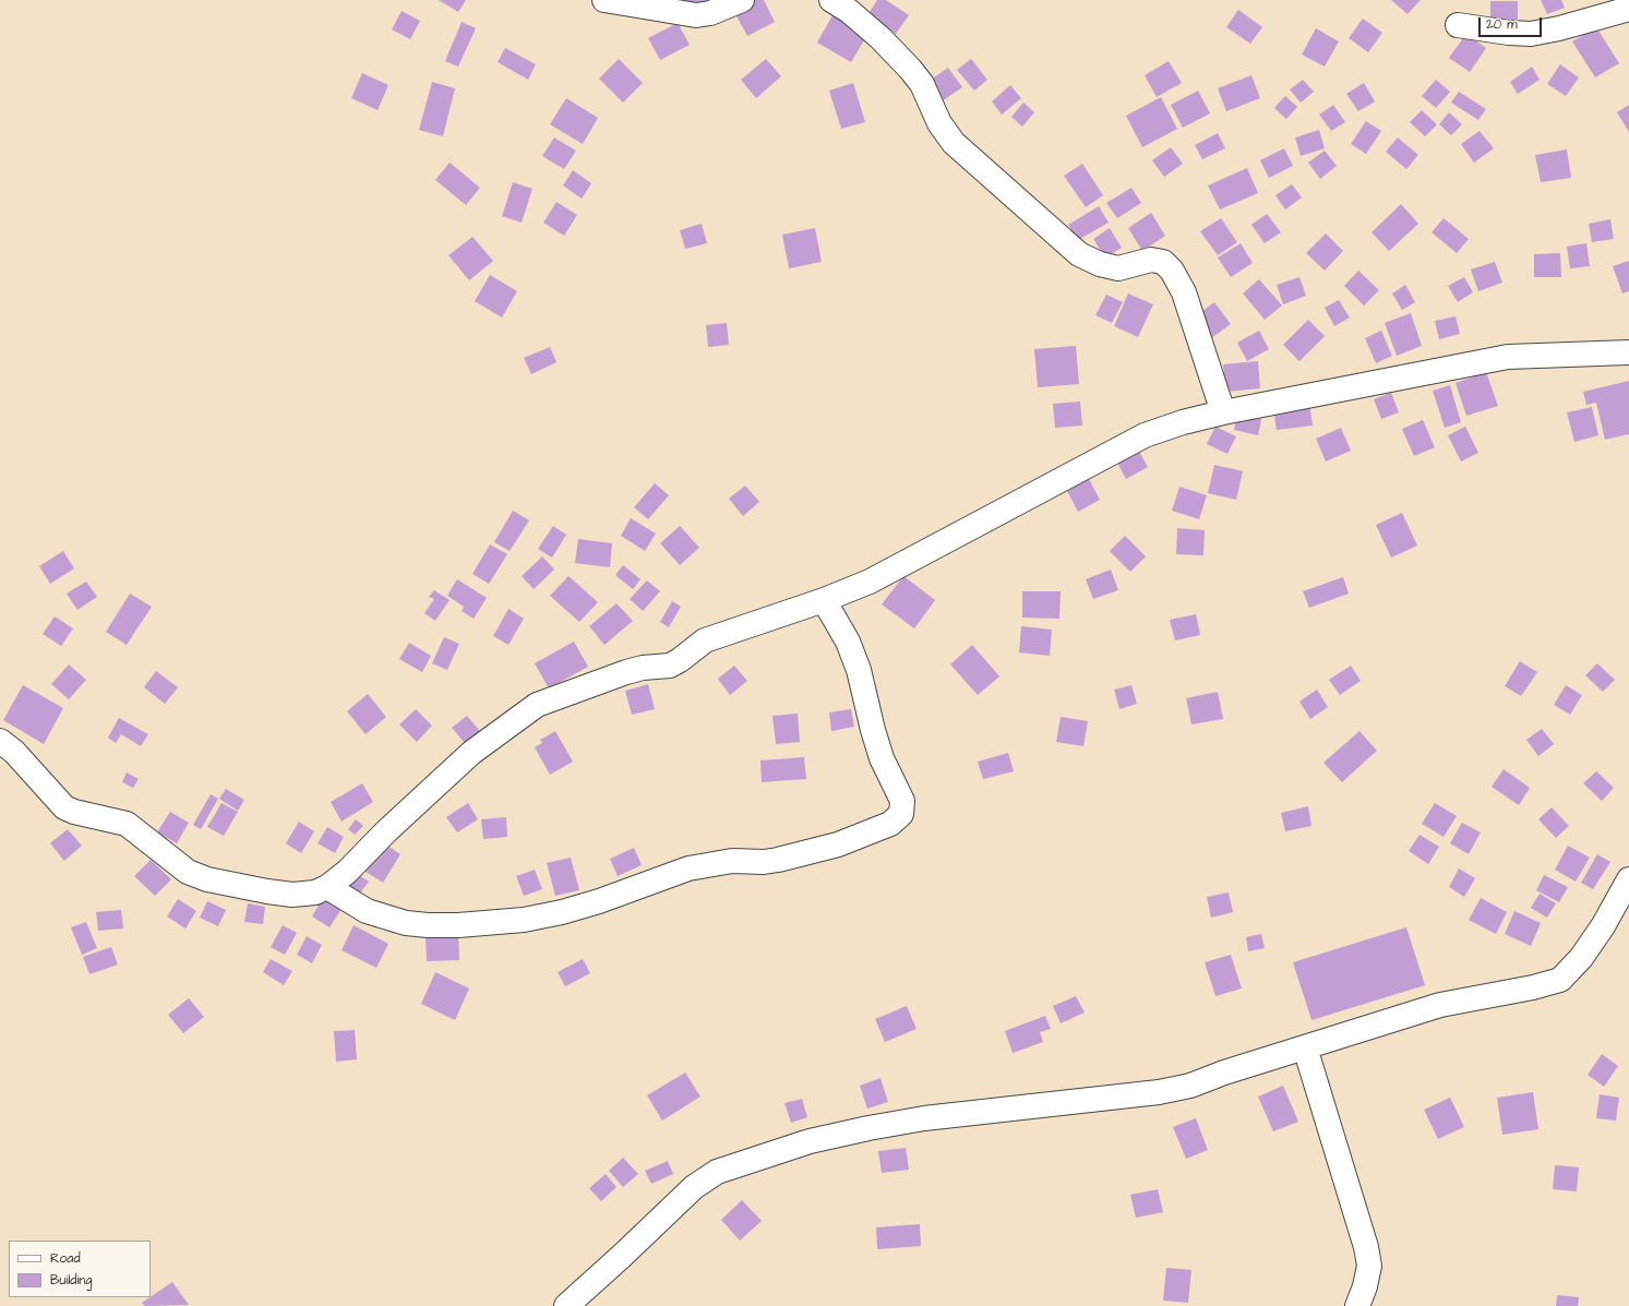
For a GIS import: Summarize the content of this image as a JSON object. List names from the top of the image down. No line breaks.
{"legend":["Road","Building"],"scale_bar":"20 m"}
